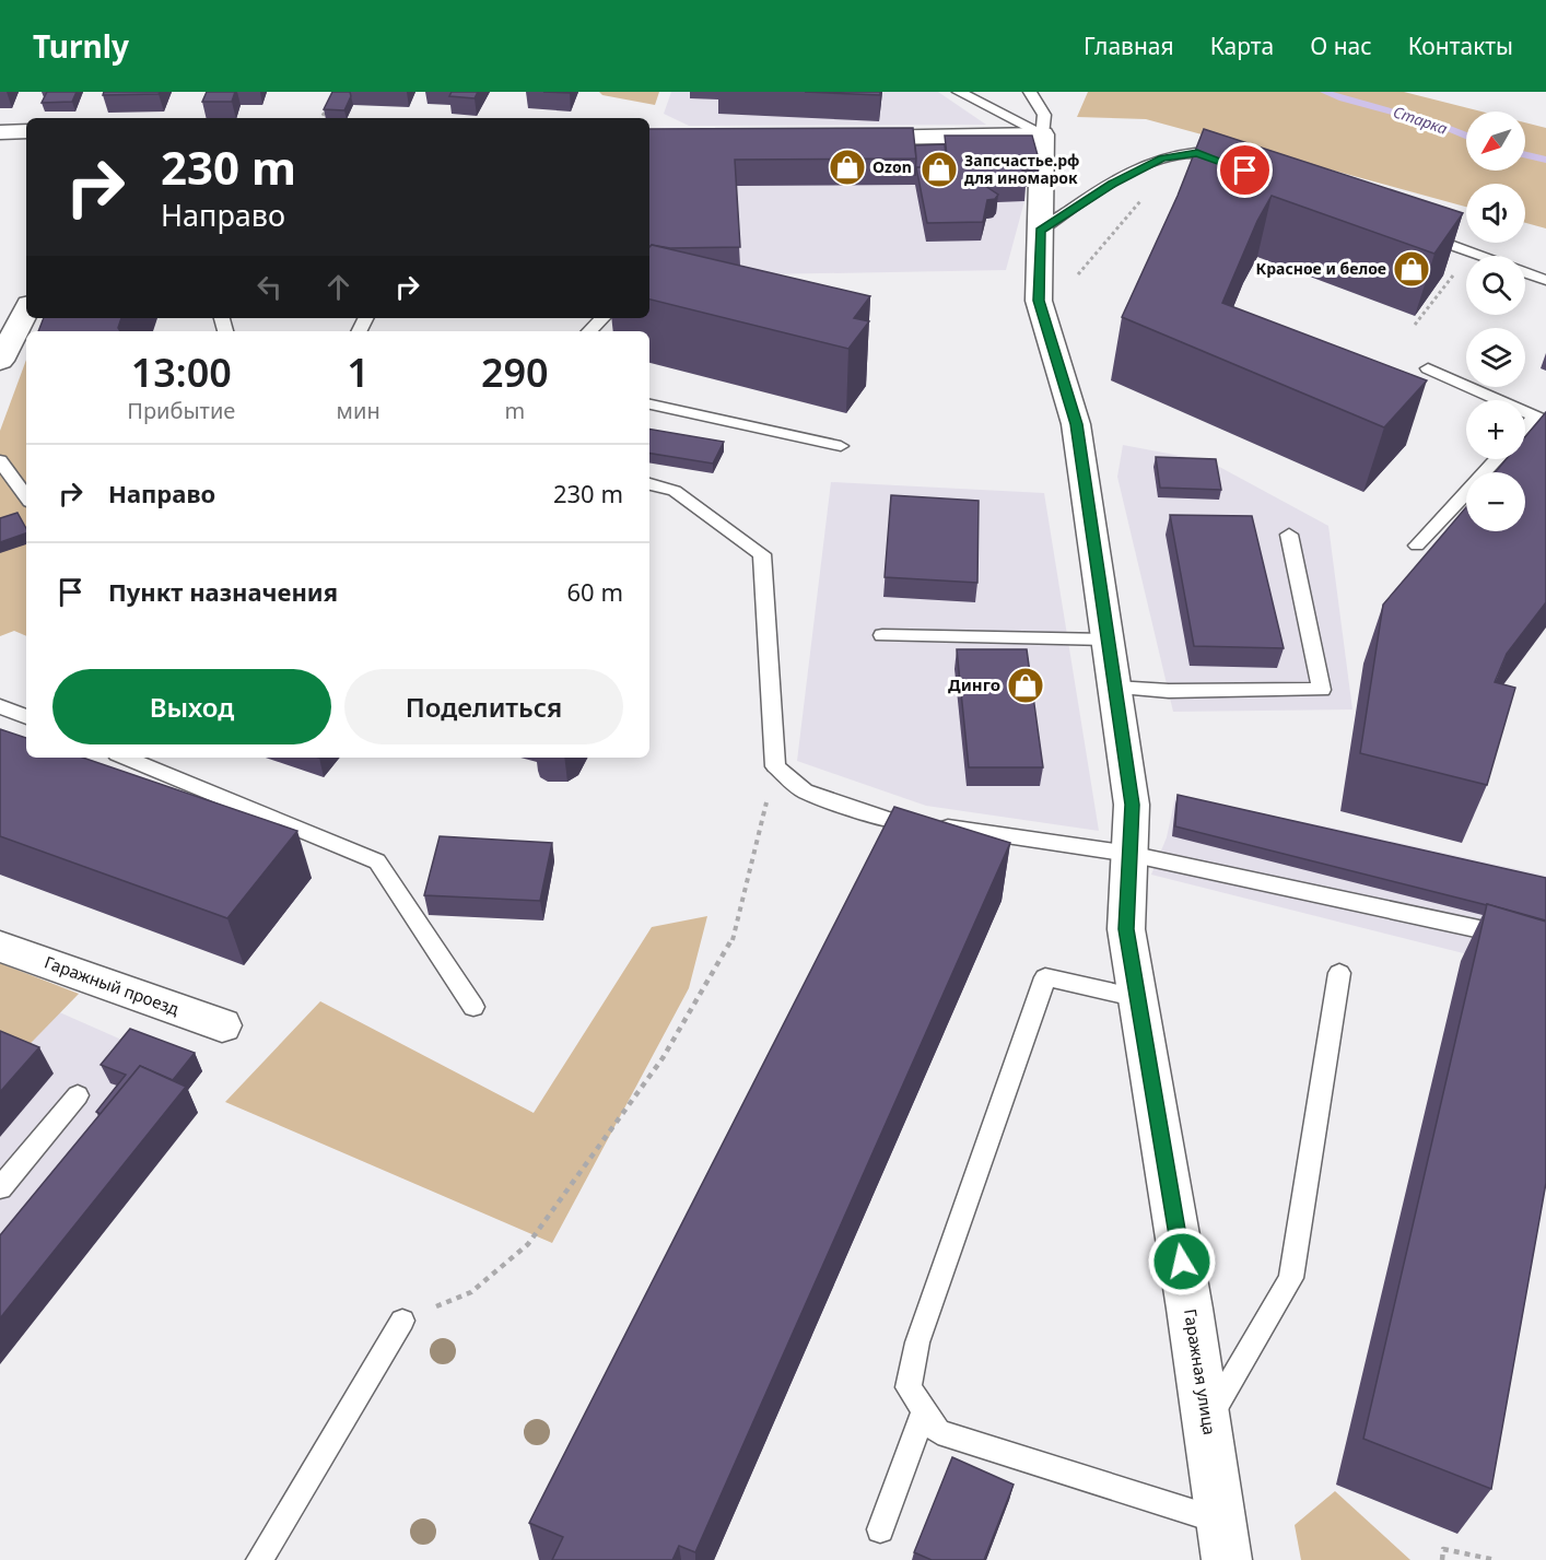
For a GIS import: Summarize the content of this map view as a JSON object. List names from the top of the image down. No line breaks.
{"streets":{"street":["Гаражный проезд","Гаражная улица"]},"water":["Старка"],"places":{"shop":["Ozon","Запсчастье.рф для иномарок","Красное и белое","Динго"]},"north":"bottom left","page":{"header":"Turnly","nav":["Главная","Карта","О нас","Контакты"],"map_buttons":["+","−"],"turn":["230 m","Направо"],"eta":["13:00","Прибытие","1","мин","290","m"],"list":[{"name":"Направо","value":"230 m"},{"name":"Пункт назначения","value":"60 m"}],"buttons":["Выход","Поделиться"]}}
